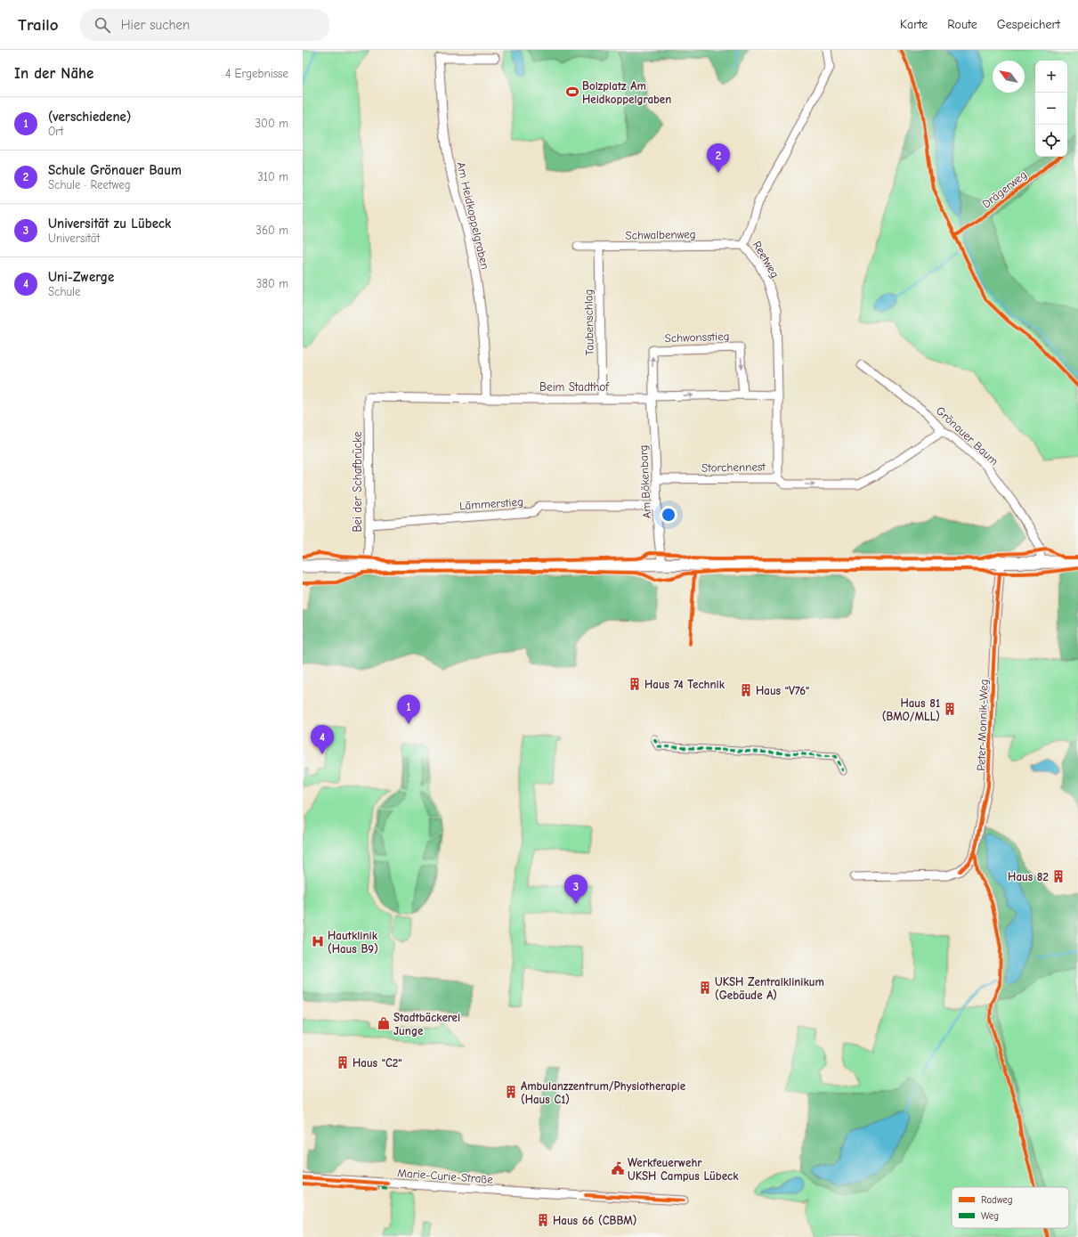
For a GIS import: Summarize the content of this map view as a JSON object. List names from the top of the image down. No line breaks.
{"streets":{"street":["Am Heidkoppelgraben","Schwalbenweg","Reetweg","Taubenschlag","Schwonsstieg","Beim Stadthof","Grönauer Baum","Storchennest","Bei der Schafbrücke","Am Bökenbarg","Lämmerstieg","Peter-Monnik-Weg","Marie-Curie-Straße"],"cycle path":["Drägerweg"]},"crossings":[["Am Heidkoppelgraben","Beim Stadthof"],["Schwalbenweg","Reetweg"],["Schwalbenweg","Taubenschlag"],["Reetweg","Beim Stadthof"],["Reetweg","Storchennest"],["Taubenschlag","Beim Stadthof"],["Schwonsstieg","Beim Stadthof"],["Schwonsstieg","Am Bökenbarg"],["Beim Stadthof","Bei der Schafbrücke"],["Beim Stadthof","Am Bökenbarg"],["Grönauer Baum","Storchennest"],["Storchennest","Am Bökenbarg"],["Bei der Schafbrücke","Lämmerstieg"],["Am Bökenbarg","Lämmerstieg"]],"one_way":["Storchennest"],"places":{"sports":["Bolzplatz Am Heidkoppelgraben"],"building":["Haus 74 Technik","Haus \"V76\"","Haus 81 (BMO/MLL)","Haus 82","UKSH Zentralklinikum (Gebäude A)","Haus \"C2\"","Ambulanzzentrum/Physiotherapie (Haus C1)","Haus 66 (CBBM)"],"hospital":["Hautklinik (Haus B9)"],"shop":["Stadtbäckerei Junge"],"public building":["Werkfeuerwehr UKSH Campus Lübeck"]},"legend":["Radweg","Weg"],"north":"top left","page":{"header":"Trailo","search":"Hier suchen","nav":["Karte","Route","Gespeichert"],"heading":["In der Nähe","4 Ergebnisse"],"map_buttons":["+","−"],"list":[{"mark":"1","name":"(verschiedene)","note":"Ort","value":"300 m"},{"mark":"2","name":"Schule Grönauer Baum","note":"Schule · Reetweg","value":"310 m"},{"mark":"3","name":"Universität zu Lübeck","note":"Universität","value":"360 m"},{"mark":"4","name":"Uni-Zwerge","note":"Schule","value":"380 m"}],"pins":["2","1","4","3"]}}
